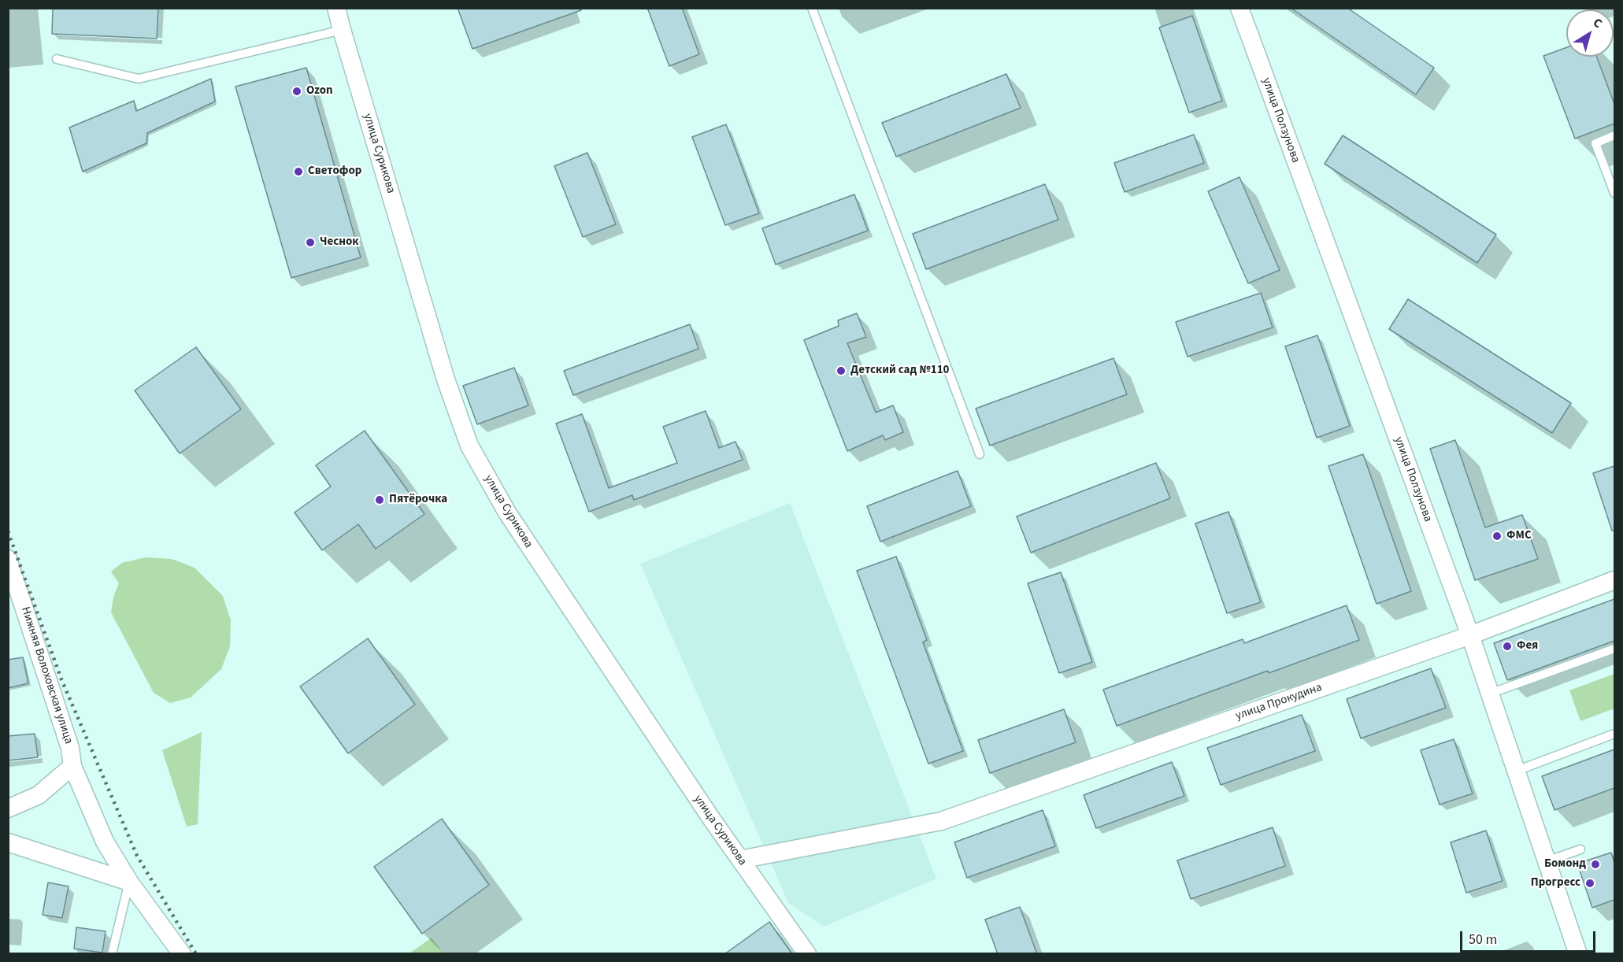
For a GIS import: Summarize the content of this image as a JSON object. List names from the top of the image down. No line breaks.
{"streets":{"street":["улица Ползунова","улица Сурикова","Нижняя Волоховская улица","улица Прокудина"]},"crossings":[["улица Ползунова","улица Прокудина"],["улица Сурикова","улица Прокудина"]],"places":["Ozon","Светофор","Чеснок","Детский сад №110","Пятёрочка","ФМС","Фея","Бомонд","Прогресс"],"scale_bar":"50 m","north":"top right"}
